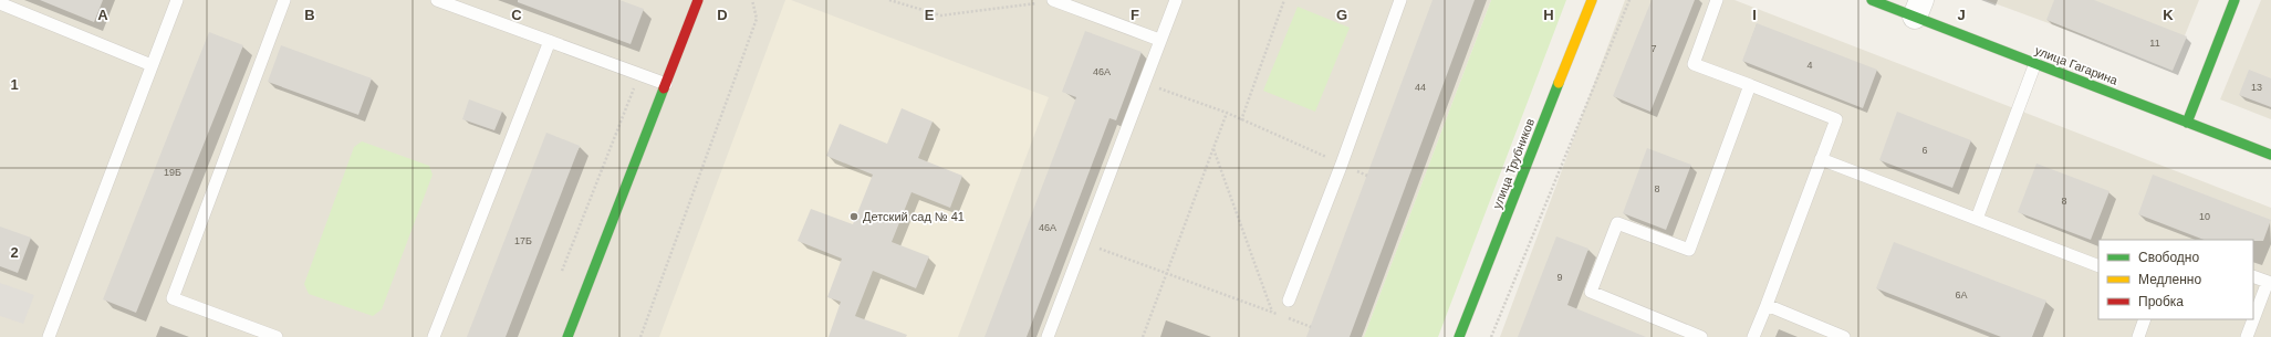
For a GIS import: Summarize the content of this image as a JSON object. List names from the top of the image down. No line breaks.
{"streets":{"street":["улица Гагарина","улица Трубников"]},"places":["Детский сад № 41"],"house_numbers":["11","7","4","46А","44","13","6","19Б","8","8","10","46А","17Б","9","6А"],"legend":["Свободно","Медленно","Пробка"],"grid":{"columns":["A","B","C","D","E","F","G","H","I","J","K"],"rows":["1","2"]}}
